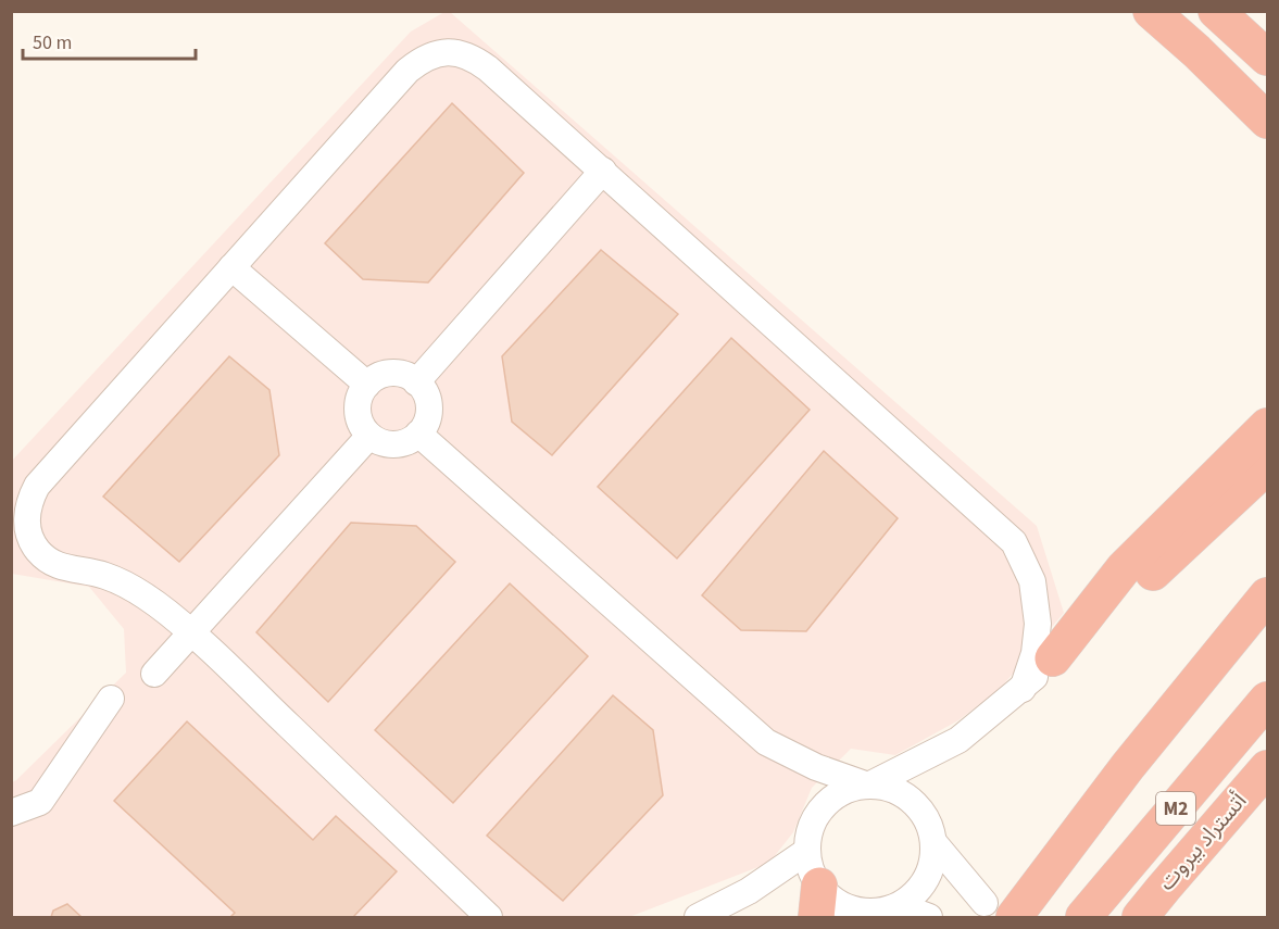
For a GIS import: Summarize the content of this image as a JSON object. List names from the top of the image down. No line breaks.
{"streets":{"highway":["M2","أتستراد بيروت"]},"scale_bar":"50 m"}
